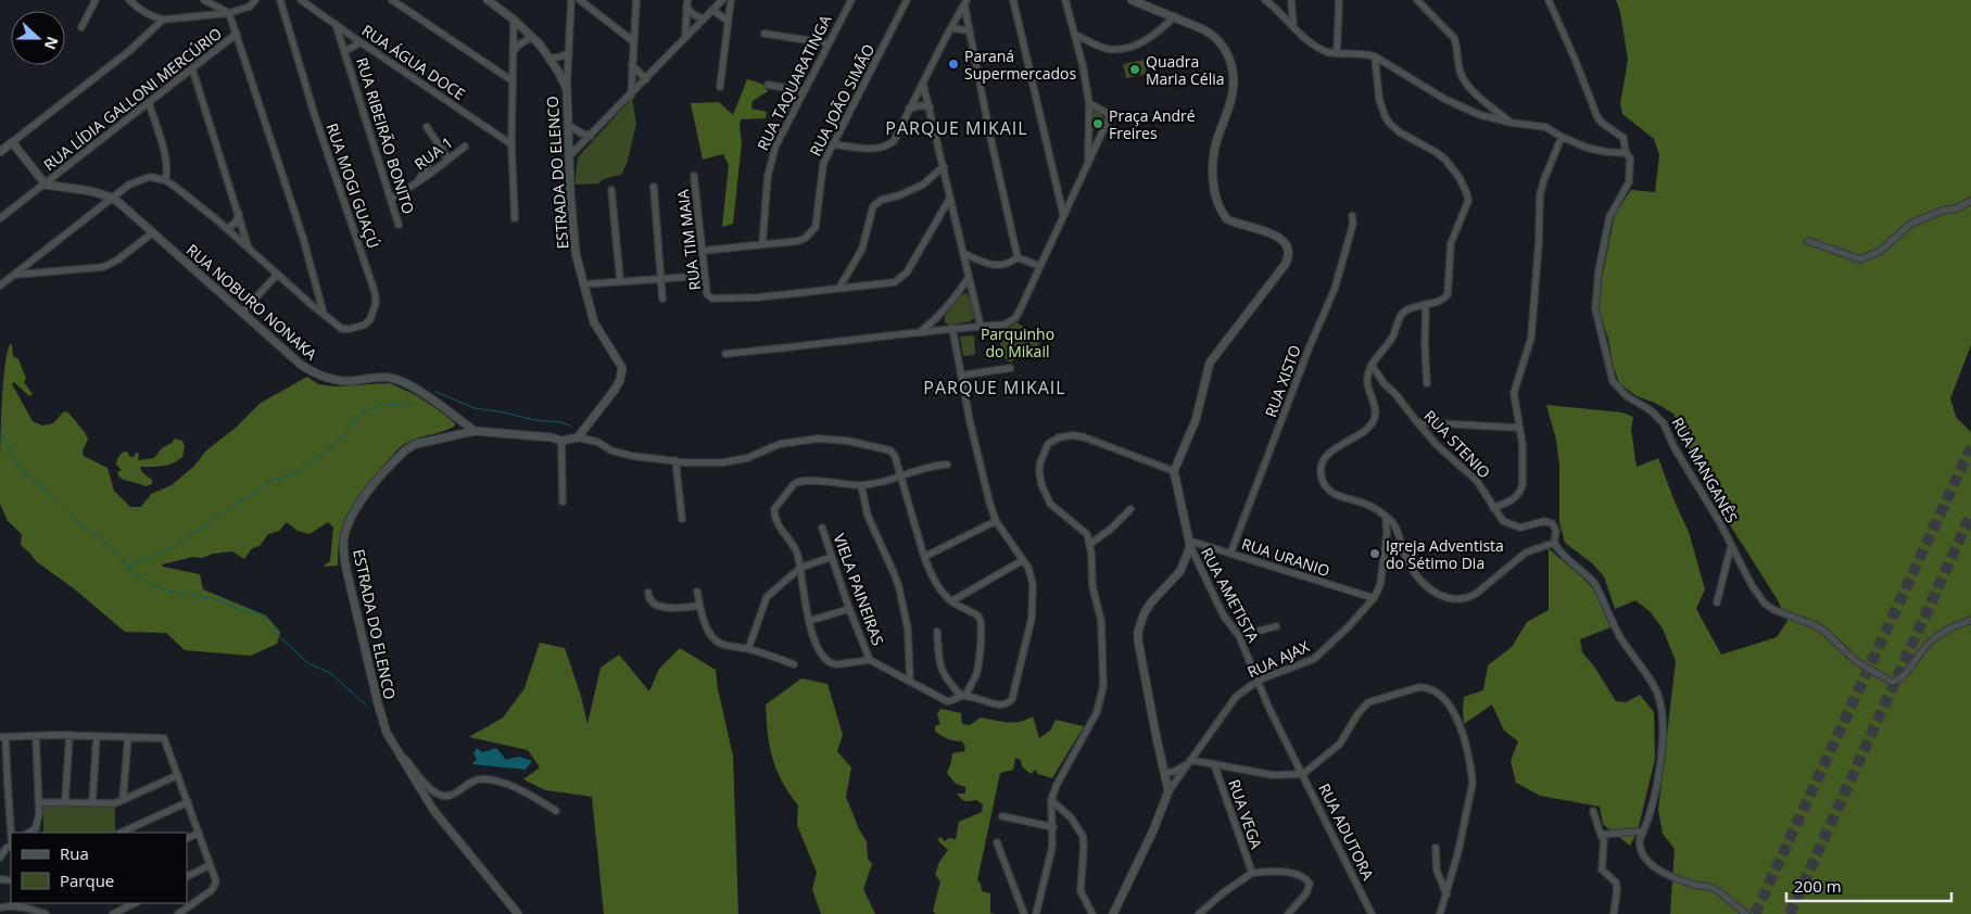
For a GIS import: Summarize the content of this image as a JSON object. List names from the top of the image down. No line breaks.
{"streets":{"street":["RUA ÁGUA DOCE","RUA TAQUARATINGA","RUA LÍDIA GALLONI MERCÚRIO","RUA JOÃO SIMÃO","RUA RIBEIRÃO BONITO","RUA 1","ESTRADA DO ELENCO","RUA MOGI GUAÇÚ","RUA TIM MAIA","RUA NOBURO NONAKA","RUA XISTO","RUA STENIO","RUA MANGANÊS","RUA URANIO","VIELA PAINEIRAS","RUA AMETISTA","RUA AJAX","RUA VEGA","RUA ADUTORA"]},"crossings":[["RUA ÁGUA DOCE","RUA RIBEIRÃO BONITO"],["RUA TAQUARATINGA","RUA JOÃO SIMÃO"],["RUA JOÃO SIMÃO","RUA TIM MAIA"],["RUA RIBEIRÃO BONITO","RUA 1"],["ESTRADA DO ELENCO","RUA NOBURO NONAKA"],["RUA XISTO","RUA URANIO"],["RUA URANIO","RUA AMETISTA"],["RUA URANIO","RUA AJAX"],["RUA AMETISTA","RUA AJAX"],["RUA AMETISTA","RUA ADUTORA"]],"districts":["PARQUE MIKAIL","PARQUE MIKAIL"],"parks":["Parquinho do Mikail"],"places":["Paraná Supermercados","Quadra Maria Célia","Praça André Freires","Igreja Adventista do Sétimo Dia"],"legend":["Rua","Parque"],"scale_bar":"200 m","north":"right"}
